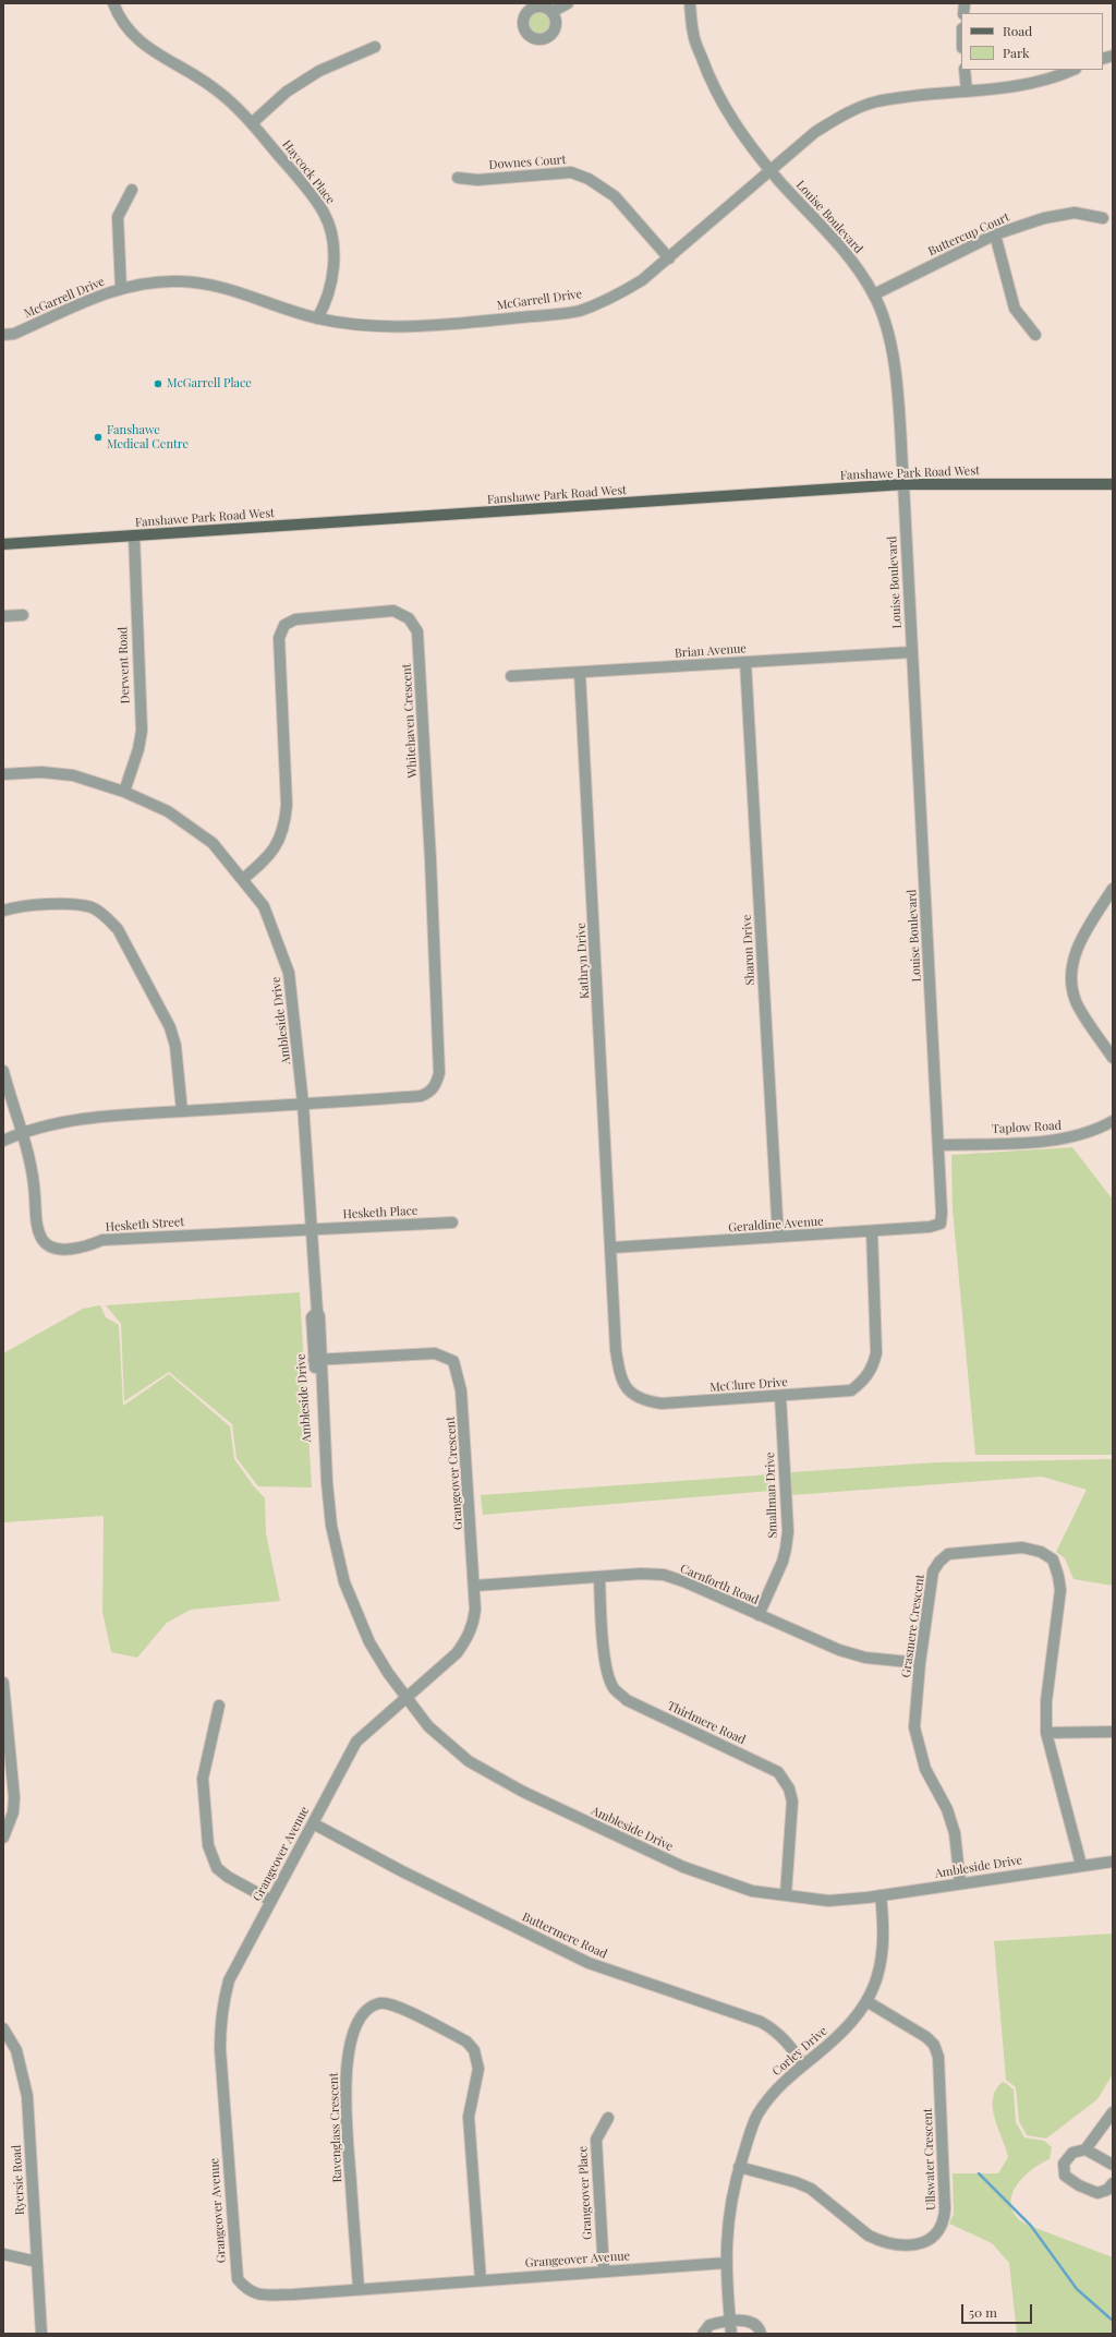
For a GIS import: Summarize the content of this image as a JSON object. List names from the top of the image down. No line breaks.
{"streets":{"main road":["Fanshawe Park Road West"],"street":["Downes Court","Haycock Place","Louise Boulevard","Buttercup Court","McGarrell Drive","Brian Avenue","Derwent Road","Whitehaven Crescent","Sharon Drive","Kathryn Drive","Ambleside Drive","Taplow Road","Hesketh Place","Hesketh Street","Geraldine Avenue","McClure Drive","Grangeover Crescent","Smallman Drive","Carnforth Road","Grasmere Crescent","Thirlmere Road","Grangeover Avenue","Buttermere Road","Corley Drive","Ravenglass Crescent","Ullswater Crescent","Ryersie Road","Grangeover Place"]},"crossings":[["Downes Court","McGarrell Drive"],["Haycock Place","McGarrell Drive"],["Louise Boulevard","Buttercup Court"],["Louise Boulevard","McGarrell Drive"],["Louise Boulevard","Fanshawe Park Road West"],["Louise Boulevard","Brian Avenue"],["Louise Boulevard","Taplow Road"],["Louise Boulevard","Geraldine Avenue"],["Fanshawe Park Road West","Derwent Road"],["Brian Avenue","Sharon Drive"],["Brian Avenue","Kathryn Drive"],["Derwent Road","Ambleside Drive"],["Whitehaven Crescent","Ambleside Drive"],["Sharon Drive","Geraldine Avenue"],["Kathryn Drive","Geraldine Avenue"],["Kathryn Drive","McClure Drive"],["Ambleside Drive","Hesketh Place"],["Ambleside Drive","Hesketh Street"],["Ambleside Drive","Grangeover Crescent"],["Ambleside Drive","Grasmere Crescent"],["Ambleside Drive","Thirlmere Road"],["Ambleside Drive","Grangeover Avenue"],["Ambleside Drive","Corley Drive"],["Hesketh Place","Hesketh Street"],["Geraldine Avenue","McClure Drive"],["McClure Drive","Smallman Drive"],["Grangeover Crescent","Carnforth Road"],["Grangeover Crescent","Grangeover Avenue"],["Smallman Drive","Carnforth Road"],["Carnforth Road","Grasmere Crescent"],["Carnforth Road","Thirlmere Road"],["Grangeover Avenue","Buttermere Road"],["Grangeover Avenue","Corley Drive"],["Grangeover Avenue","Ravenglass Crescent"],["Grangeover Avenue","Grangeover Place"],["Buttermere Road","Corley Drive"],["Corley Drive","Ullswater Crescent"]],"places":["McGarrell Place","Fanshawe Medical Centre"],"legend":["Road","Park"],"scale_bar":"50 m"}
